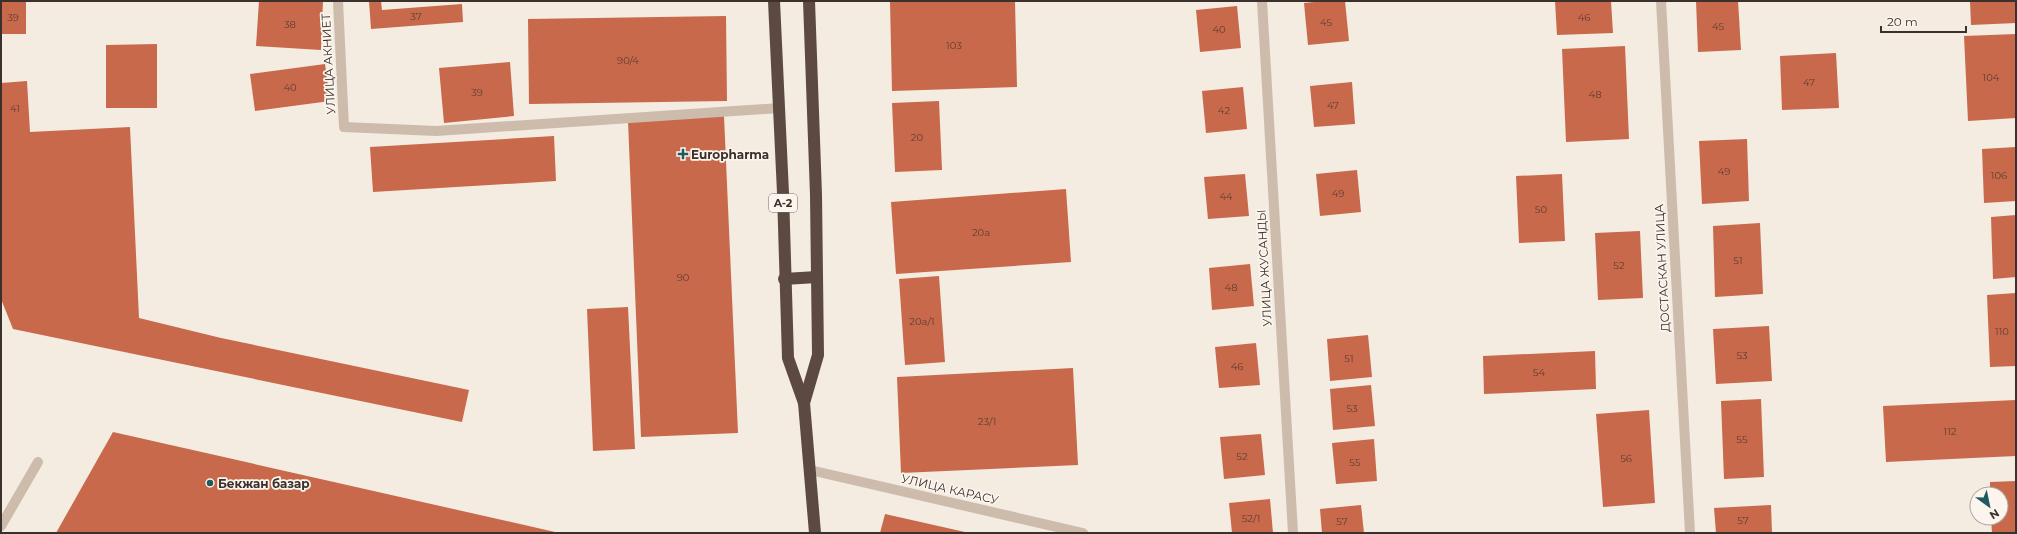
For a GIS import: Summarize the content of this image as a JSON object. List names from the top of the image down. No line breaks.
{"streets":{"highway":["A-2"],"street":["УЛИЦА АКНИЕТ","УЛИЦА ЖУСАНДЫ","ДОСТАСКАН УЛИЦА","УЛИЦА КАРАСУ"]},"crossings":[["УЛИЦА АКНИЕТ","A-2"],["A-2","УЛИЦА КАРАСУ"]],"places":{"health":["Europharma"],"other":["Бекжан базар"]},"house_numbers":["37","39","46","45","38","45","40","103","90/4","104","47","40","39","48","47","41","42","20","49","106","49","44","50","20a","51","52","90","48","20a/1","110","53","51","46","54","53","23/1","112","55","52","56","55","52/1","57","57"],"scale_bar":"20 m","north":"bottom right"}
